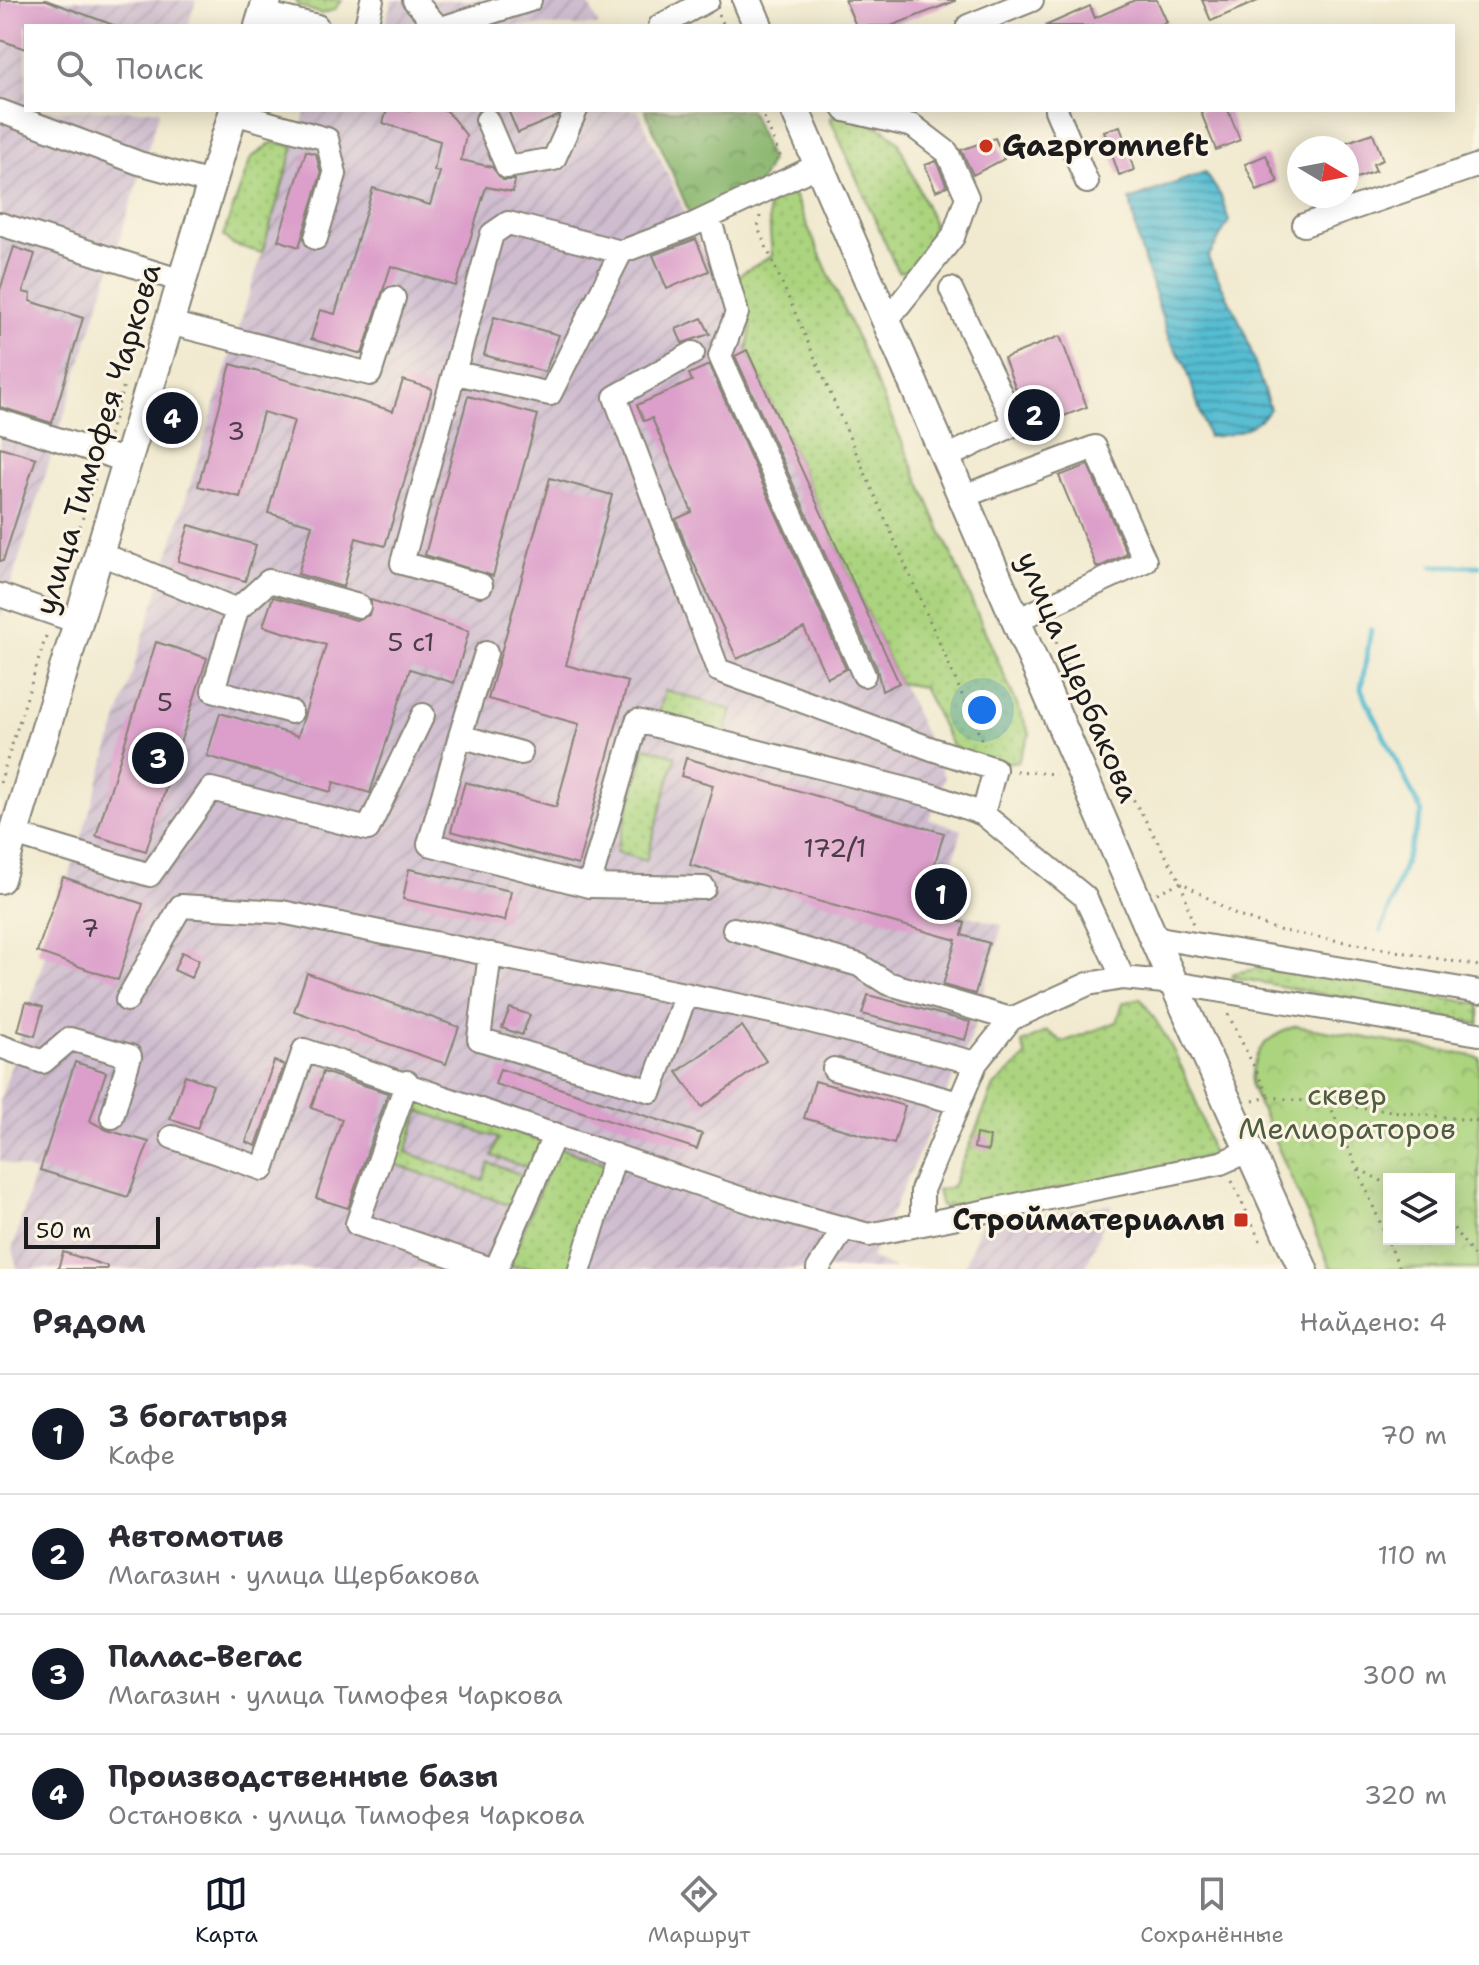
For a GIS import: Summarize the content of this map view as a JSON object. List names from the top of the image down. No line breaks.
{"streets":{"main road":["улица Тимофея Чаркова","улица Щербакова"]},"parks":["сквер Мелиораторов"],"places":{"other":["Gazpromneft"],"transit":["Стройматериалы"]},"house_numbers":["3","5 с1","5","172/1","7"],"scale_bar":"50 m","north":"right","page":{"search":"Поиск","pins":["2","4","3","1"],"scale":"50 m","heading":["Рядом","Найдено: 4"],"list":[{"mark":"1","name":"3 богатыря","note":"Кафе","value":"70 m"},{"mark":"2","name":"Автомотив","note":"Магазин · улица Щербакова","value":"110 m"},{"mark":"3","name":"Палас-Вегас","note":"Магазин · улица Тимофея Чаркова","value":"300 m"},{"mark":"4","name":"Производственные базы","note":"Остановка · улица Тимофея Чаркова","value":"320 m"}],"nav":["Карта","Маршрут","Сохранённые"]}}
